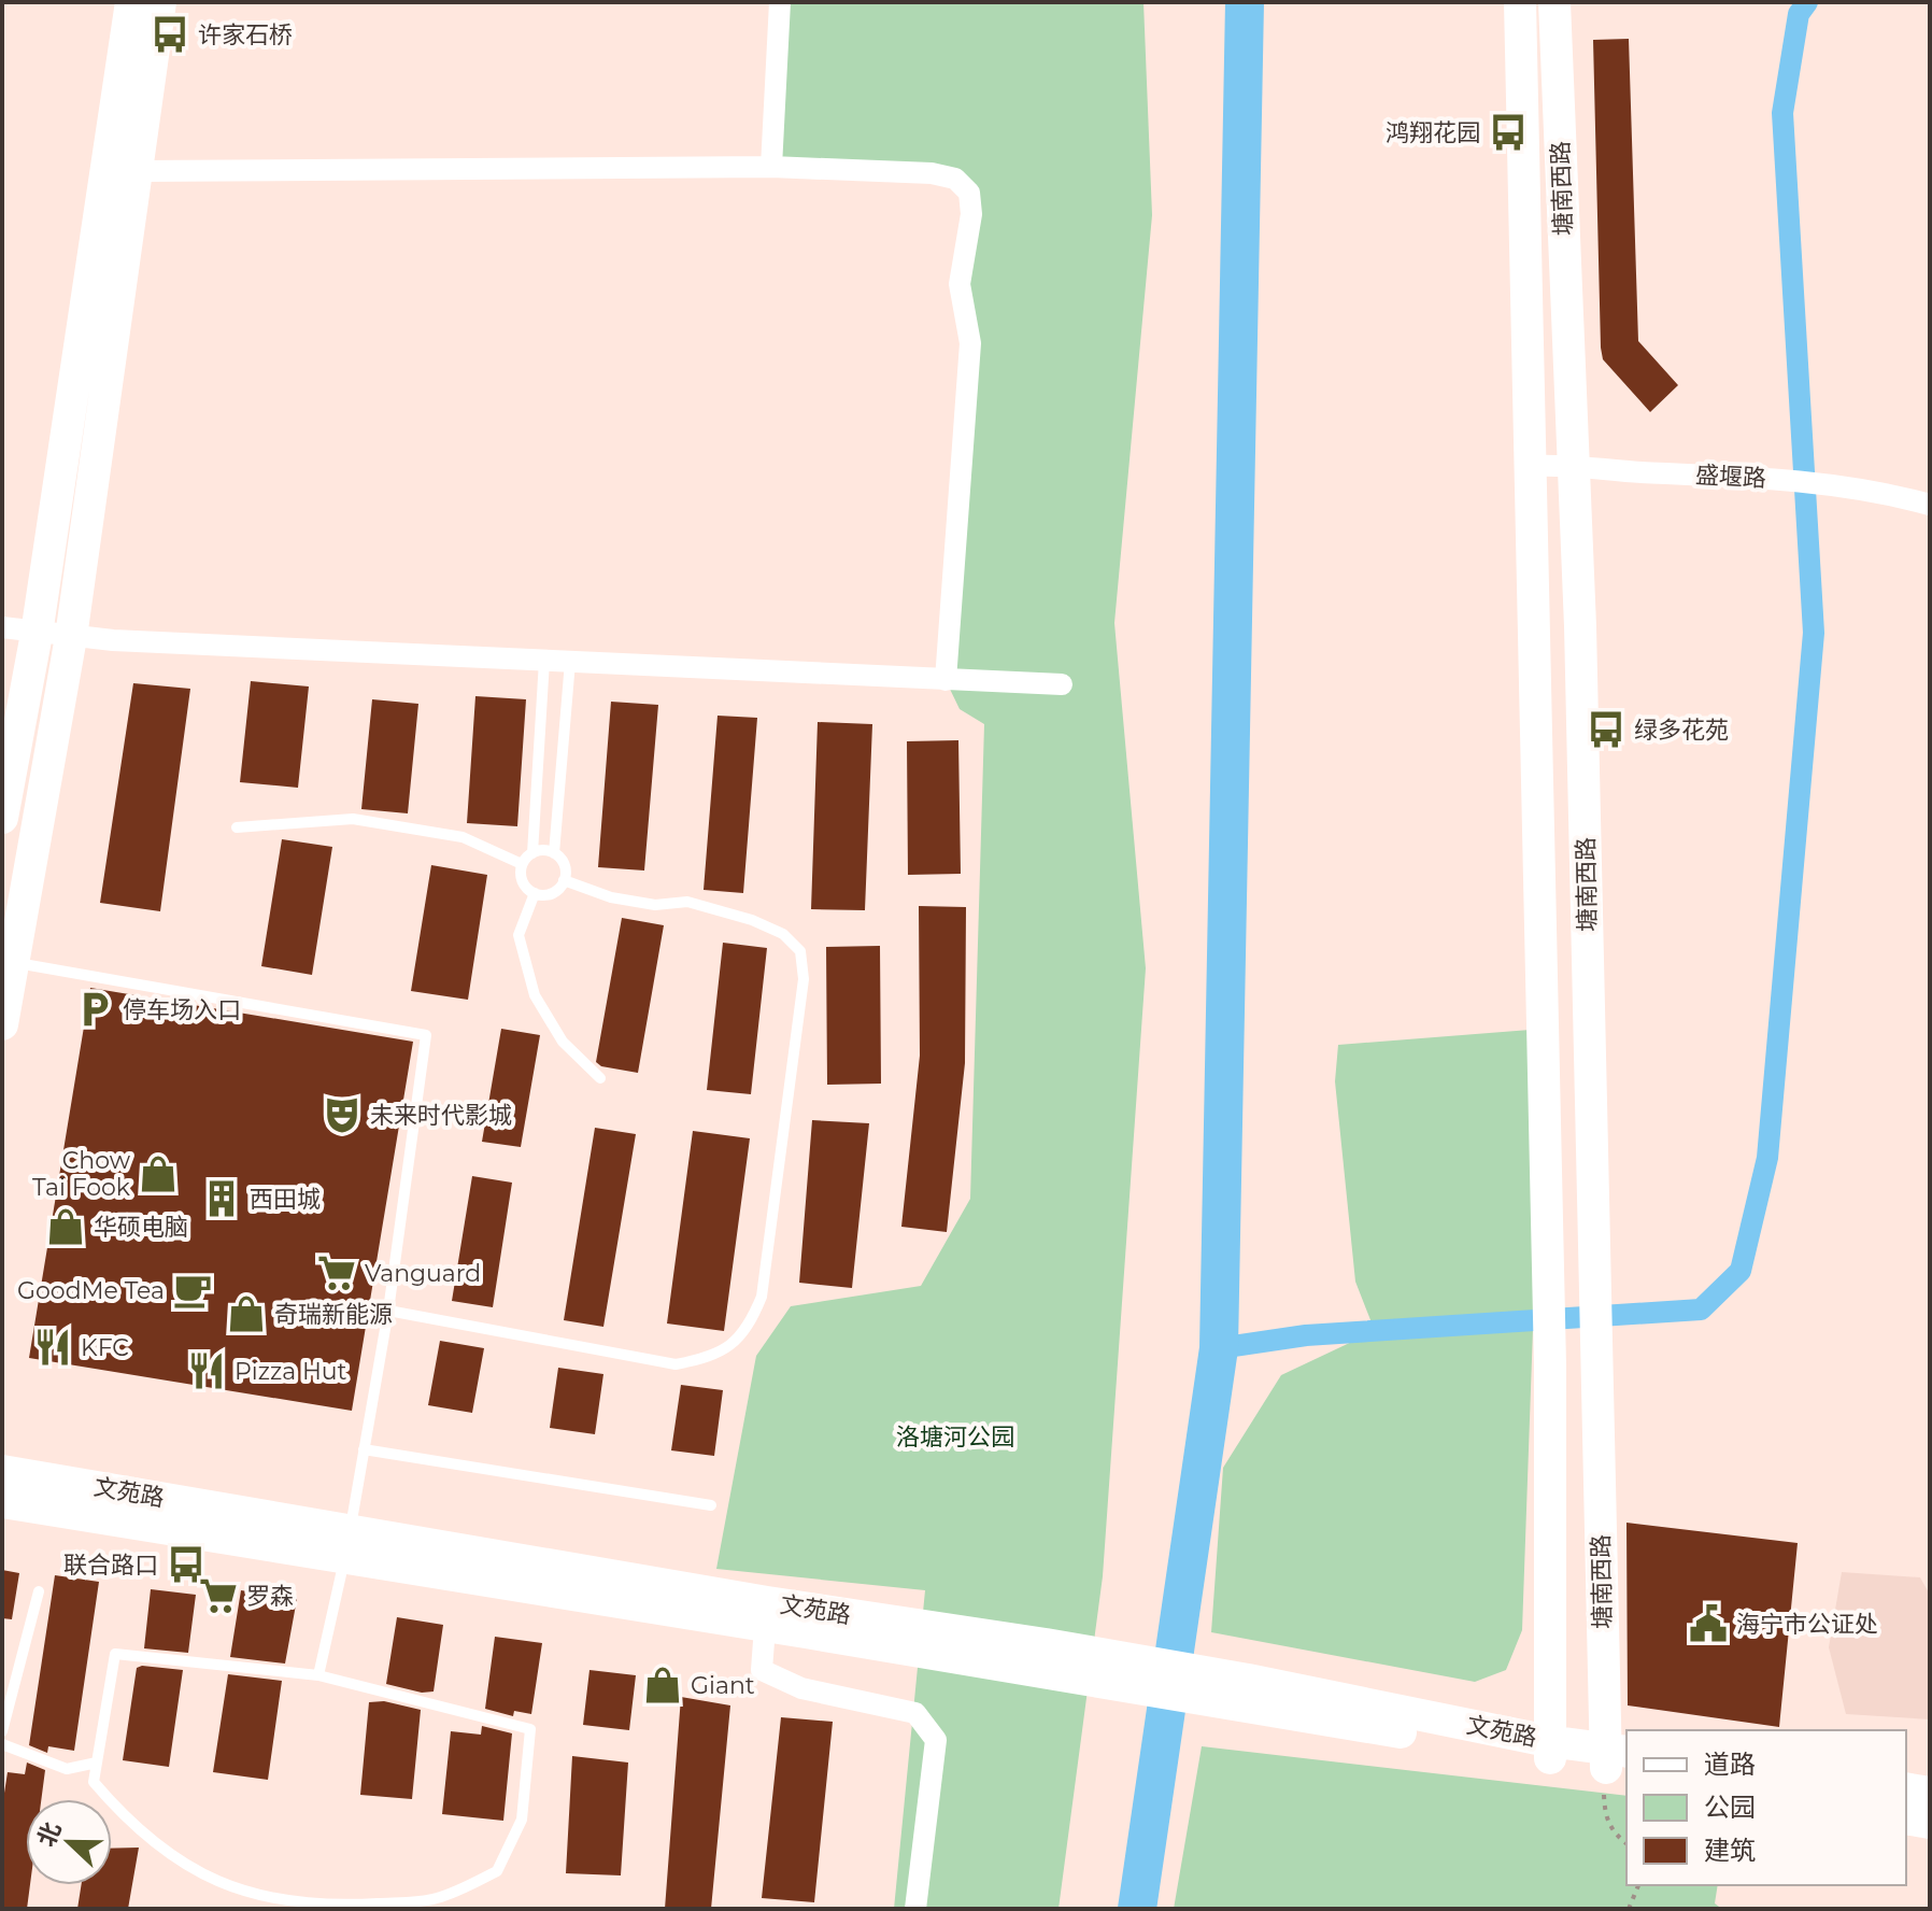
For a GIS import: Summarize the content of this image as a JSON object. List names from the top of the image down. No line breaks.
{"streets":{"main road":["塘南西路","文苑路"],"street":["盛堰路"]},"crossings":[["塘南西路","盛堰路"],["塘南西路","文苑路"]],"parks":["洛塘河公园"],"places":{"bus stop":["许家石桥","鸿翔花园","绿多花苑","联合路口"],"parking":["停车场入口"],"theatre":["未来时代影城"],"shop":["Chow Tai Fook","华硕电脑","奇瑞新能源","Giant"],"building":["西田城"],"supermarket":["Vanguard","罗森"],"cafe":["GoodMe Tea"],"restaurant":["KFC","Pizza Hut"],"public building":["海宁市公证处"]},"legend":["道路","公园","建筑"],"north":"left"}
